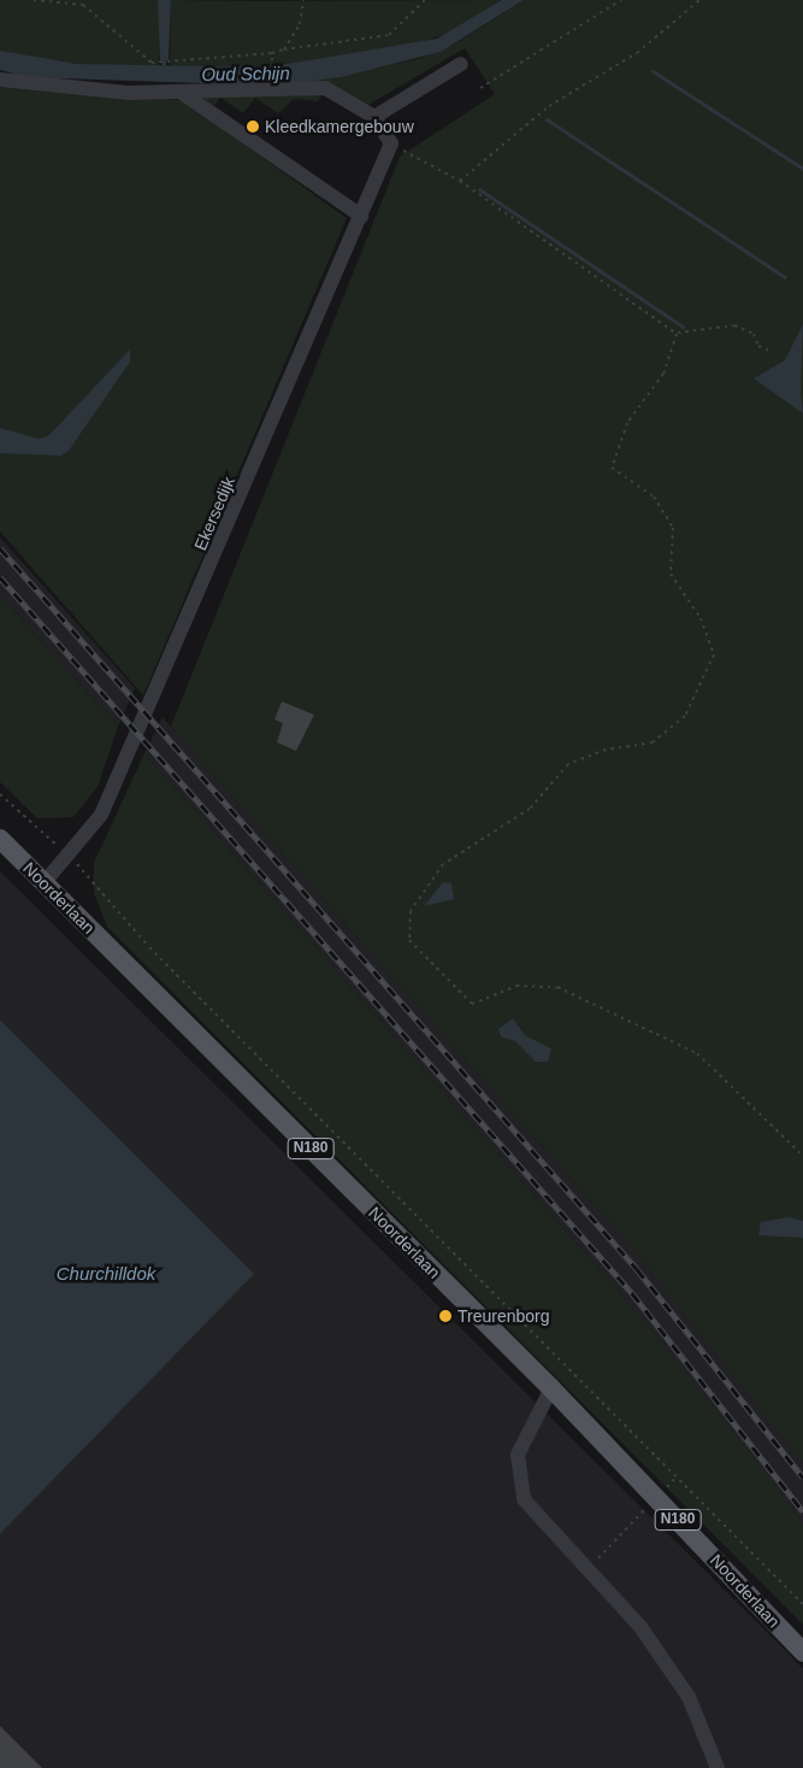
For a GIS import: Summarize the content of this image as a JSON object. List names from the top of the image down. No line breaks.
{"streets":{"main road":["Noorderlaan","N180"],"street":["Ekersedijk"]},"crossings":[["Ekersedijk","Noorderlaan"]],"water":["Oud Schijn","Churchilldok"],"places":["Kleedkamergebouw","Treurenborg"]}
